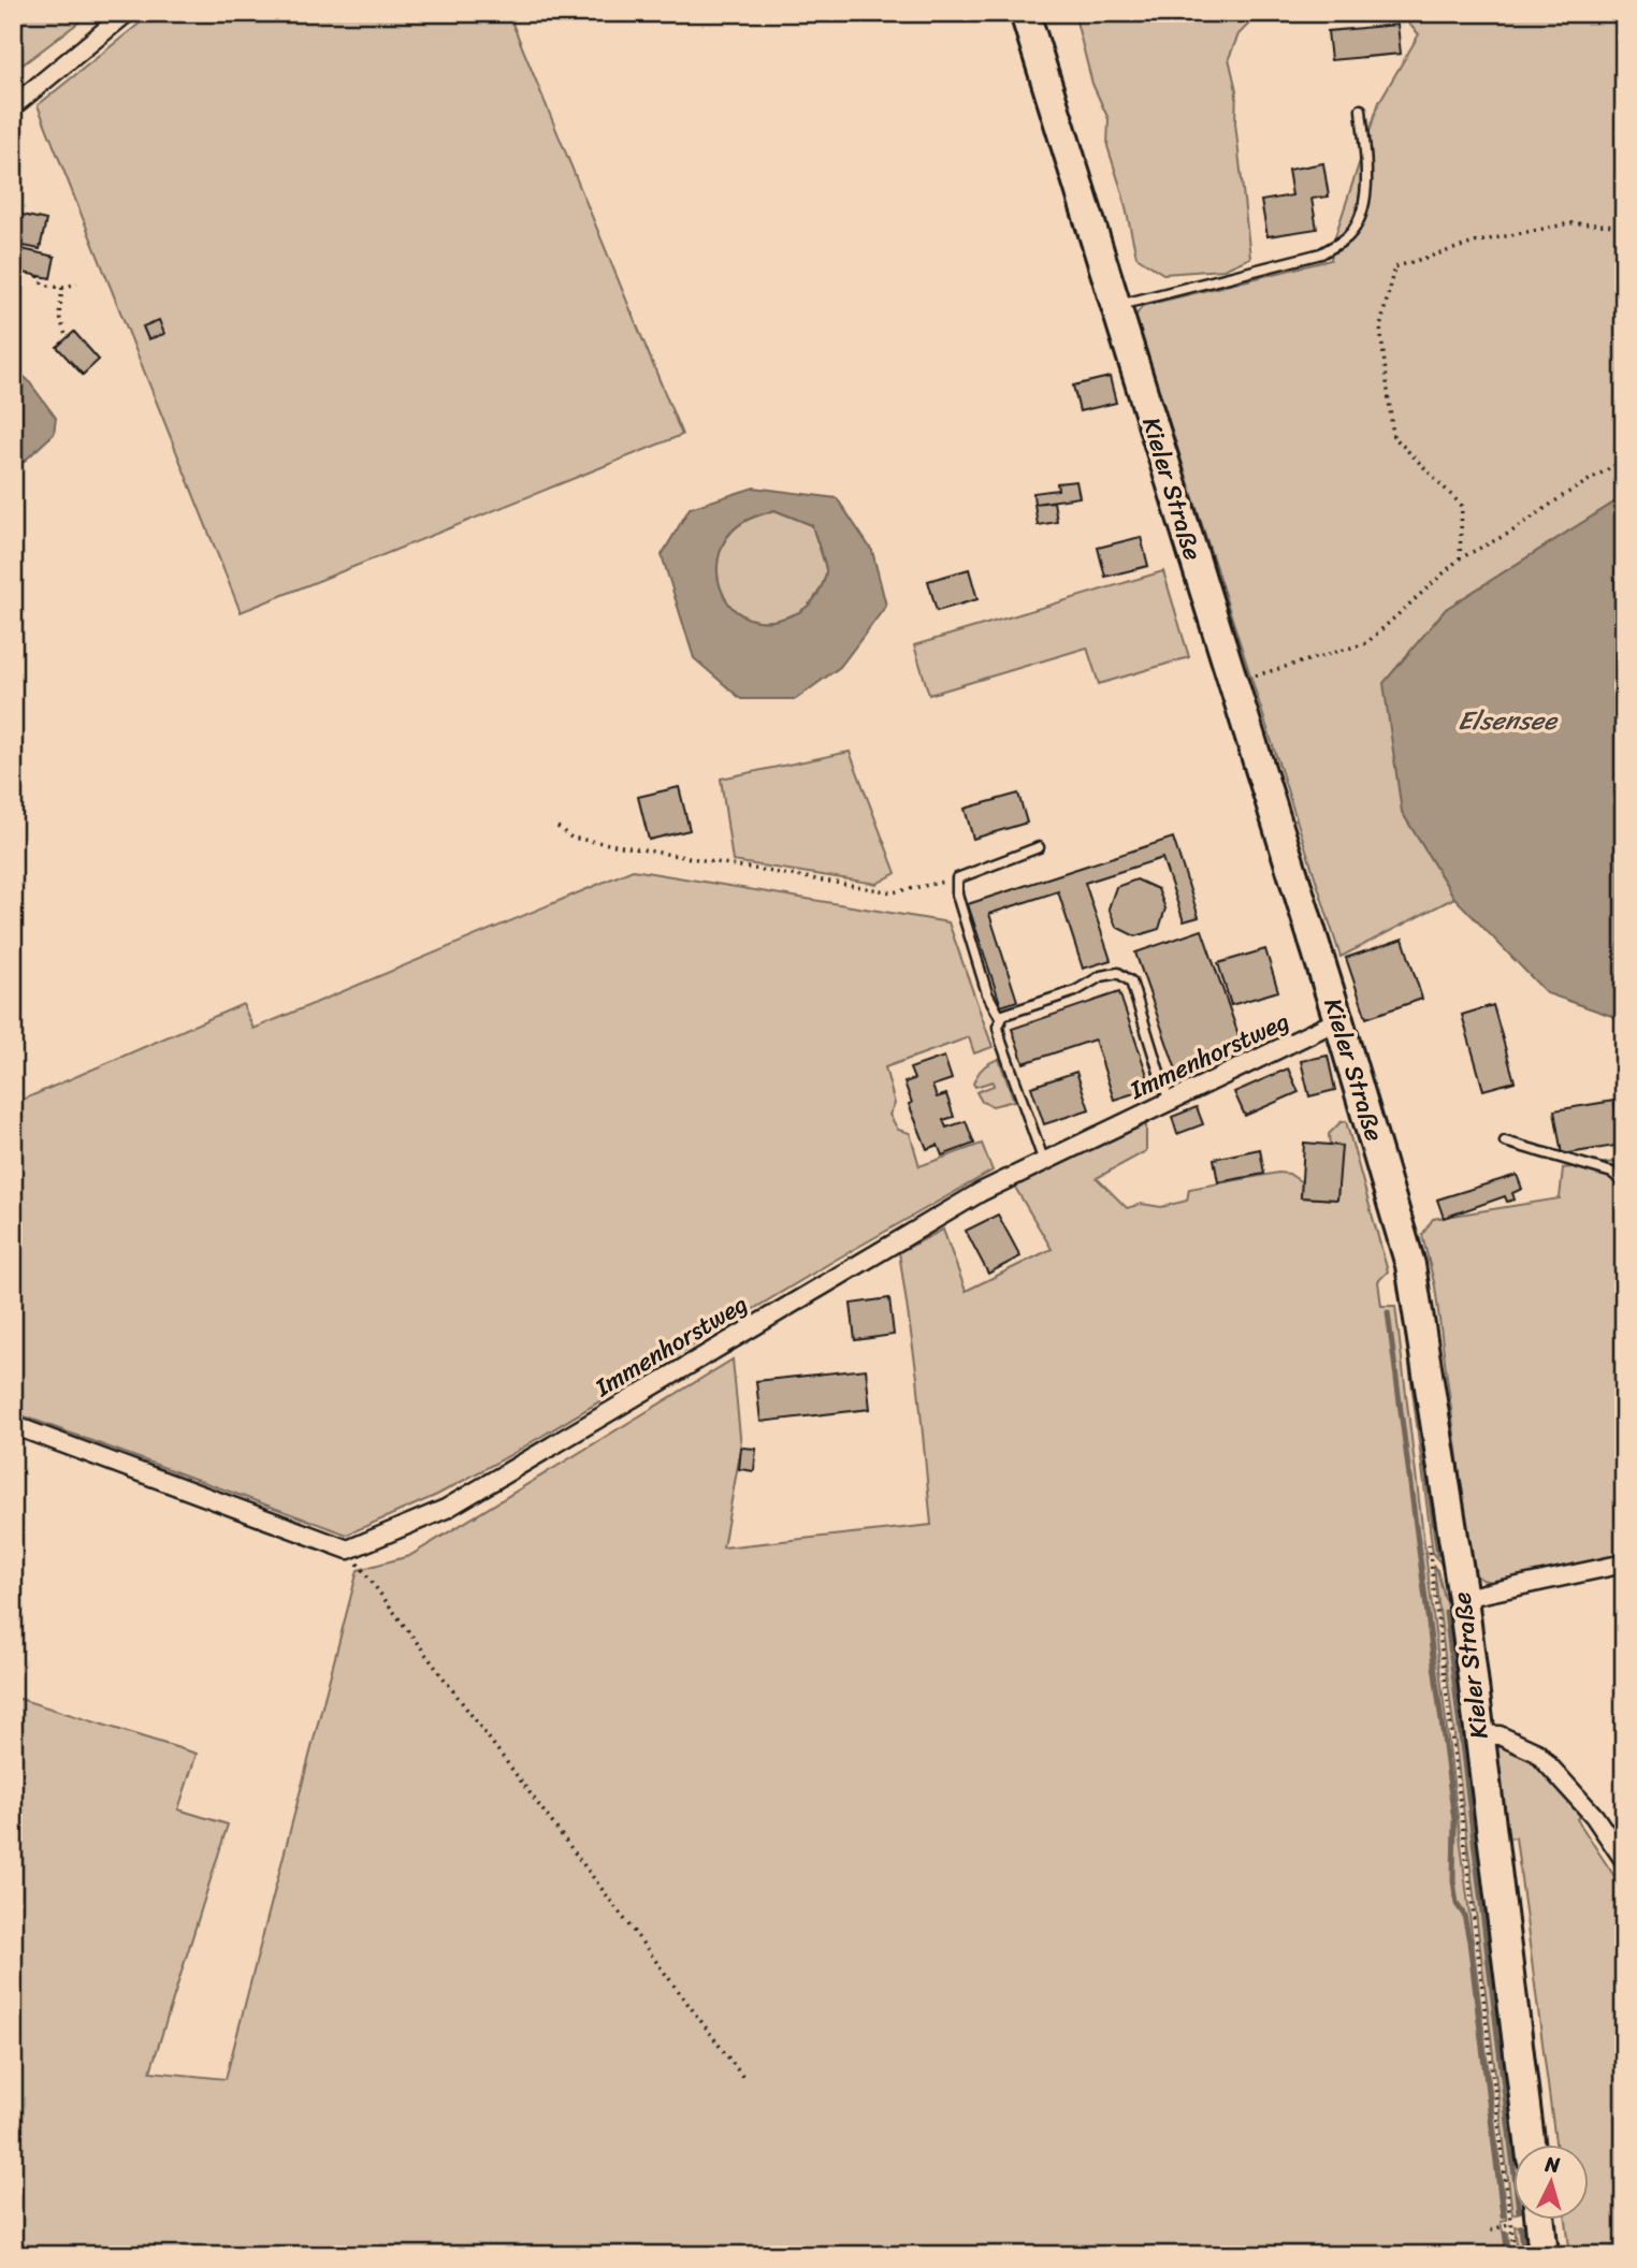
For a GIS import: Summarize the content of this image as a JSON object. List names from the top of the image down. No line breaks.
{"streets":{"main road":["Kieler Straße"],"street":["Immenhorstweg"]},"crossings":[["Kieler Straße","Immenhorstweg"]],"water":["Elsensee"],"north":"top"}
